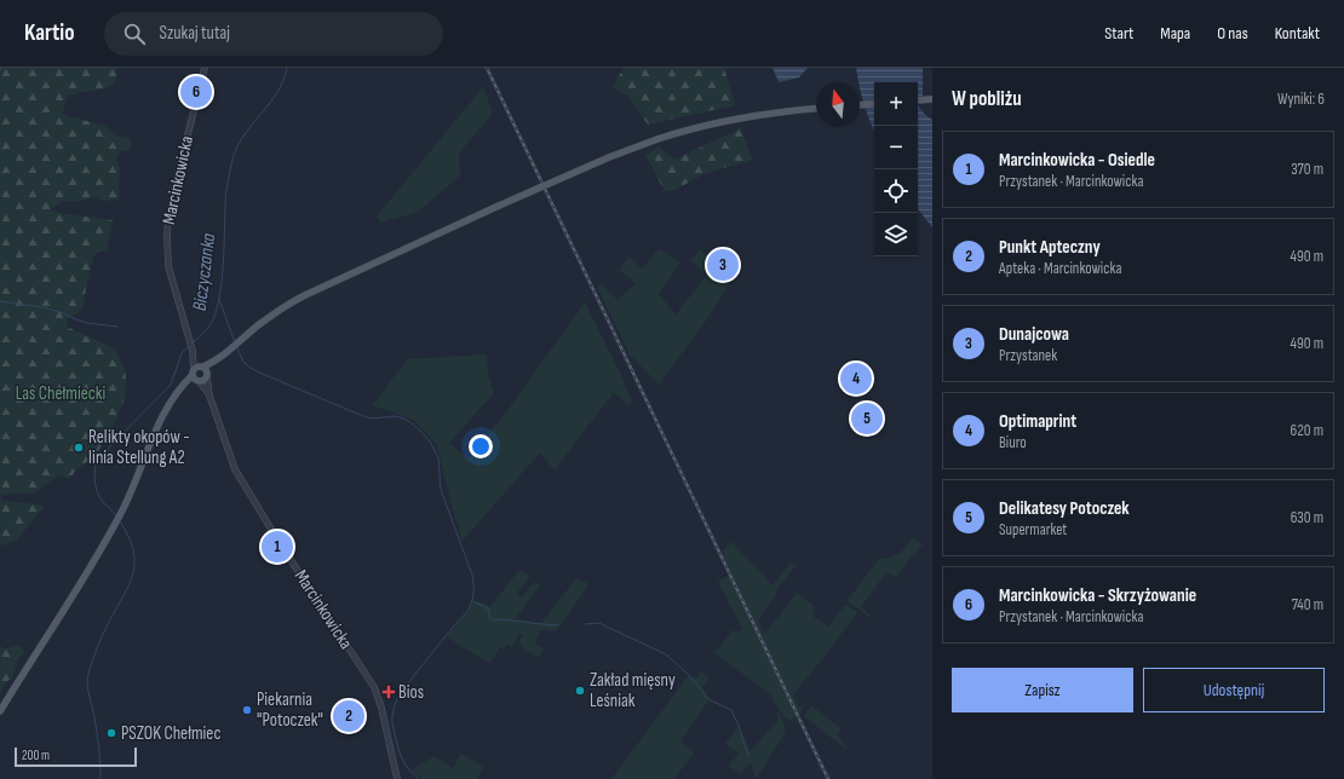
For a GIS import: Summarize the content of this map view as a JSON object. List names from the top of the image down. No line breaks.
{"streets":{"street":["Marcinkowicka"]},"water":["Biczyczanka"],"parks":["Las Chełmiecki"],"places":{"other":["Relikty okopów - linia Stellung A2","Zakład mięsny Leśniak","Piekarnia \"Potoczek\"","PSZOK Chełmiec"],"health":["Bios"]},"scale_bar":"200 m","north":"top","page":{"header":"Kartio","search":"Szukaj tutaj","nav":["Start","Mapa","O nas","Kontakt"],"heading":["W pobliżu","Wyniki: 6"],"pins":["6","3","4","5","1","2"],"map_buttons":["+","−"],"list":[{"mark":"1","name":"Marcinkowicka - Osiedle","note":"Przystanek · Marcinkowicka","value":"370 m"},{"mark":"2","name":"Punkt Apteczny","note":"Apteka · Marcinkowicka","value":"490 m"},{"mark":"3","name":"Dunajcowa","note":"Przystanek","value":"490 m"},{"mark":"4","name":"Optimaprint","note":"Biuro","value":"620 m"},{"mark":"5","name":"Delikatesy Potoczek","note":"Supermarket","value":"630 m"},{"mark":"6","name":"Marcinkowicka - Skrzyżowanie","note":"Przystanek · Marcinkowicka","value":"740 m"}],"buttons":["Zapisz","Udostępnij"],"scale":"200 m"}}
